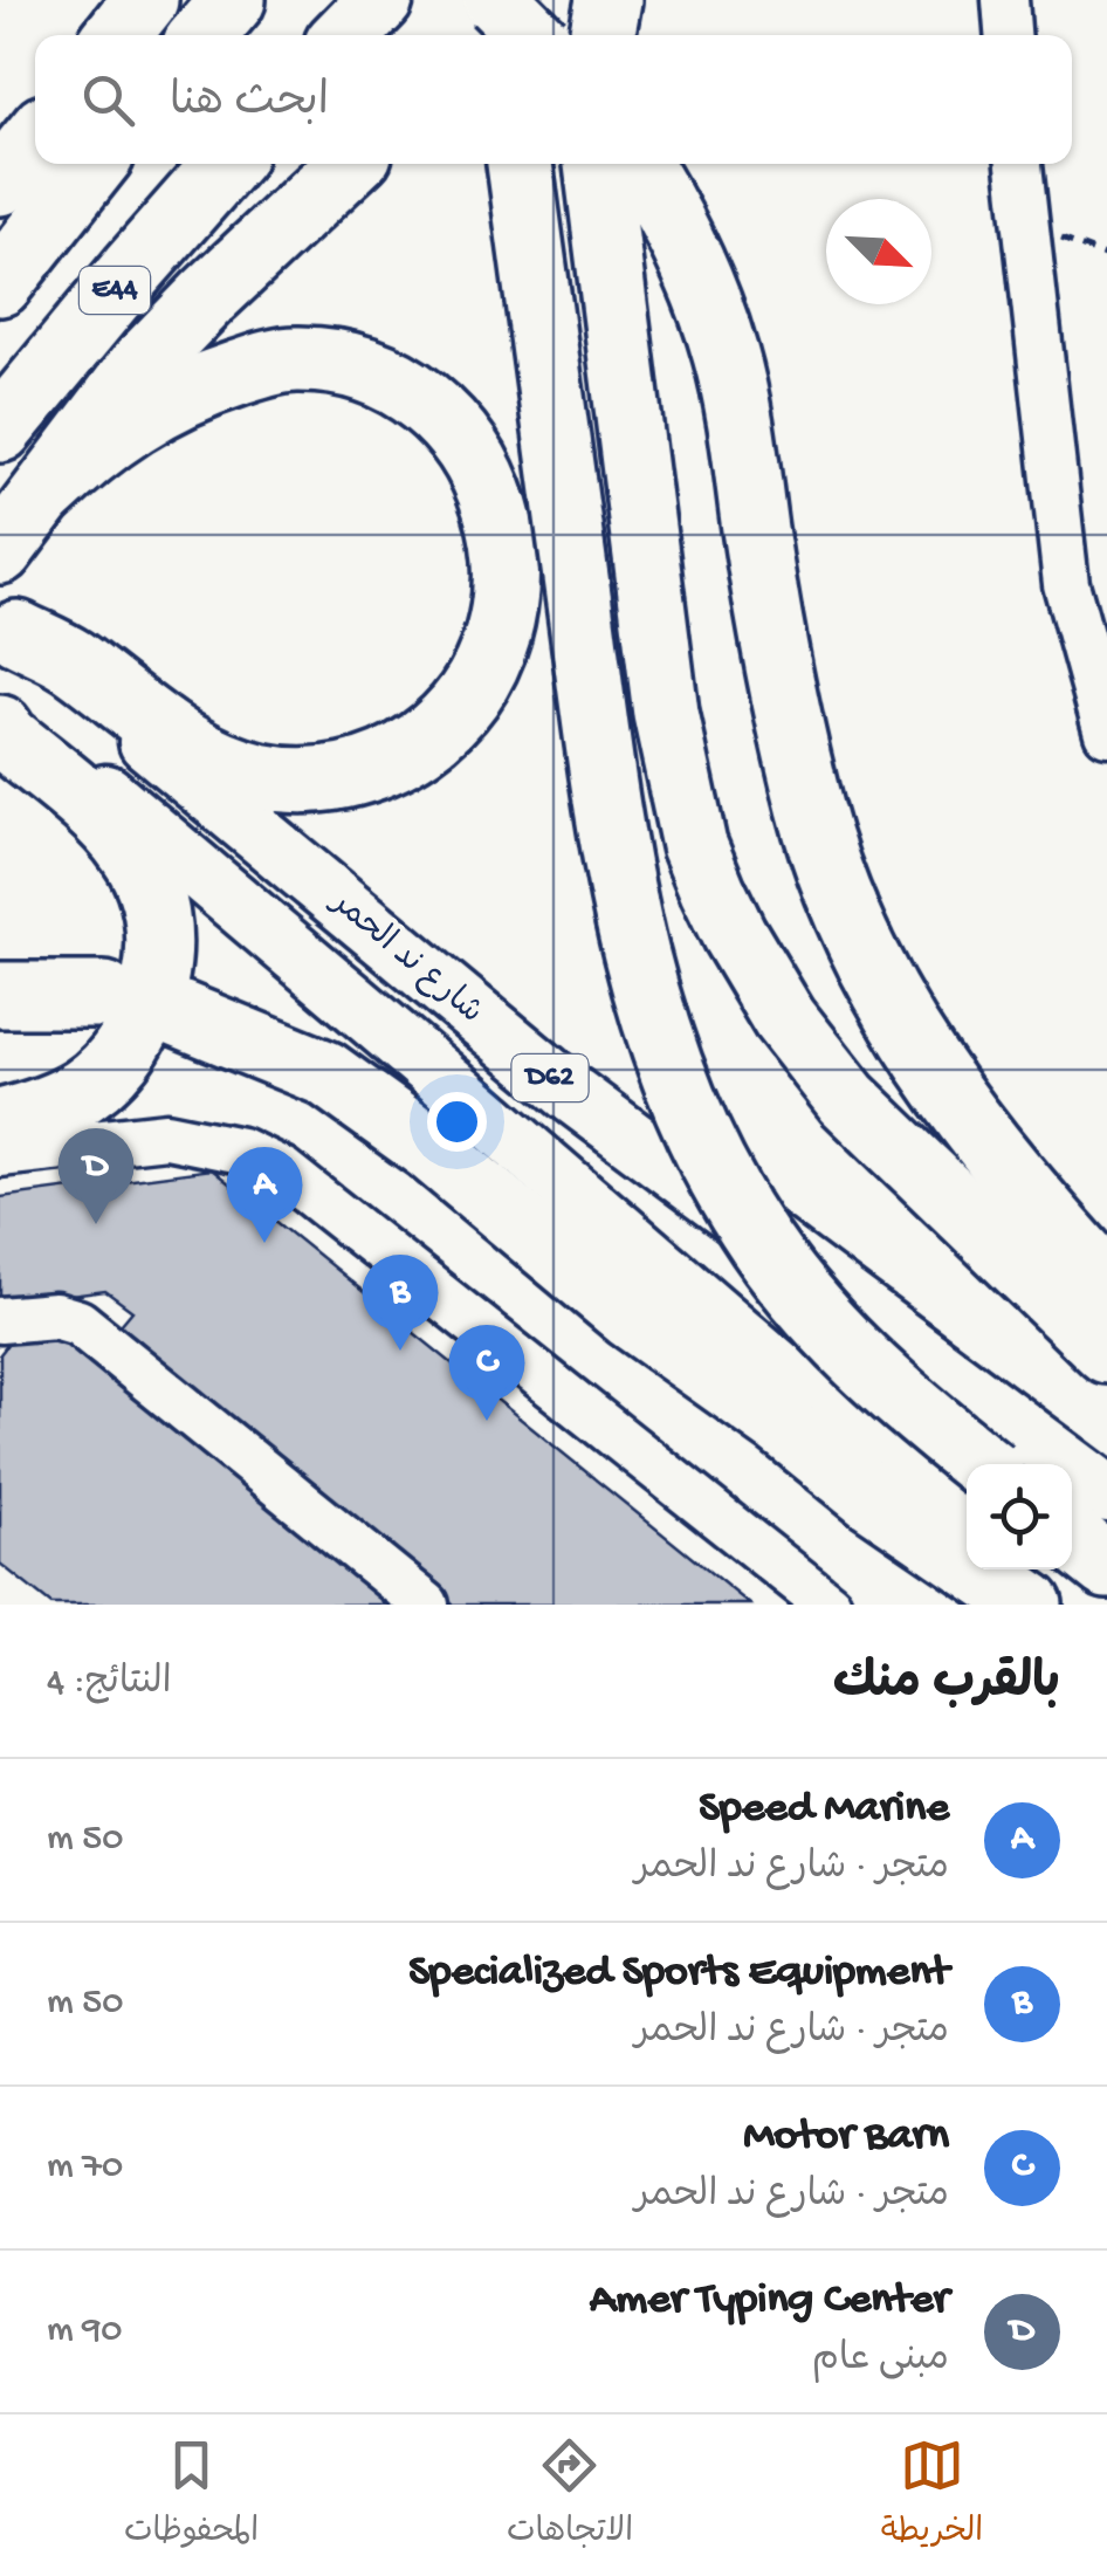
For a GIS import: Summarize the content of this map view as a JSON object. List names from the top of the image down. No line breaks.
{"streets":{"highway":["E44"],"main road":["شارع ند الحمر","D62"]},"north":"bottom right","page":{"search":"ابحث هنا","pins":["D","A","B","C"],"heading":["بالقرب منك","النتائج: 4"],"list":[{"mark":"A","name":"Speed Marine","note":"متجر · شارع ند الحمر","value":"50 m"},{"mark":"B","name":"Specialized Sports Equipment","note":"متجر · شارع ند الحمر","value":"50 m"},{"mark":"C","name":"Motor Barn","note":"متجر · شارع ند الحمر","value":"70 m"},{"mark":"D","name":"Amer Typing Center","note":"مبنى عام","value":"90 m"}],"nav":["الخريطة","الاتجاهات","المحفوظات"]}}
